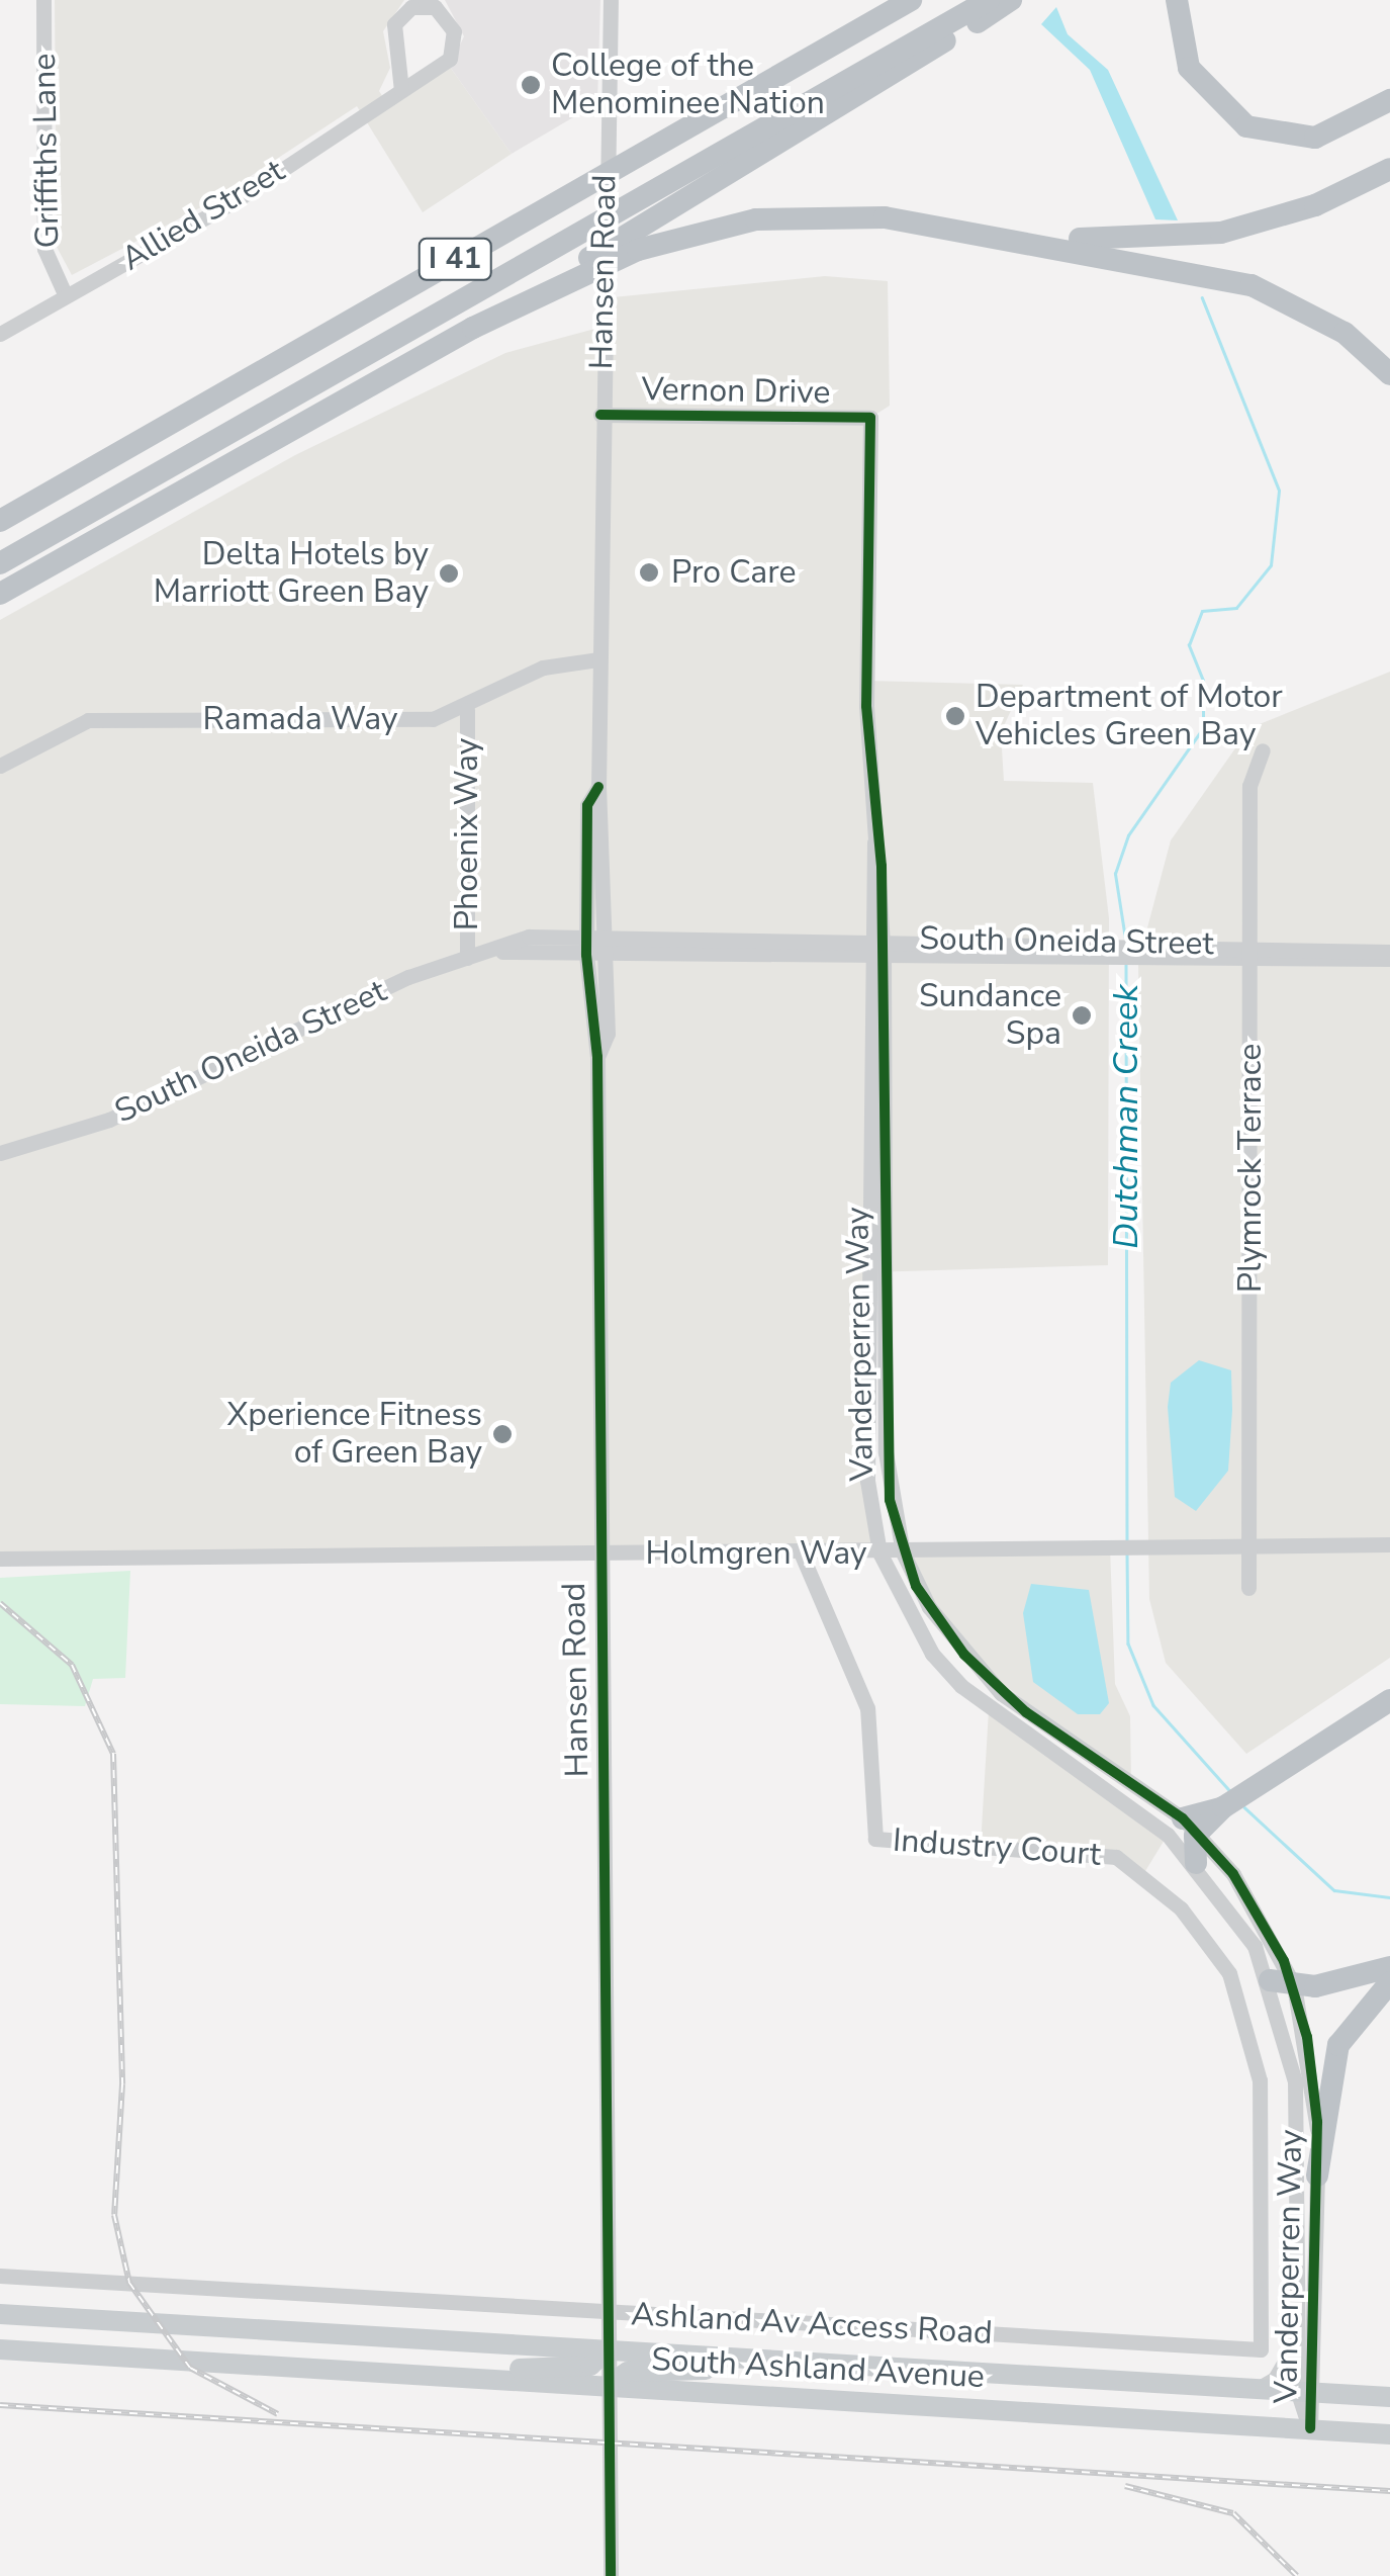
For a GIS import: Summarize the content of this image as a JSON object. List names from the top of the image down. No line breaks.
{"streets":{"highway":["I 41"],"main road":["South Ashland Avenue"],"street":["Griffiths Lane","Allied Street","Hansen Road","Vernon Drive","Ramada Way","Phoenix Way","South Oneida Street","Plymrock Terrace","Vanderperren Way","Holmgren Way","Industry Court","Ashland Av Access Road"]},"crossings":[["Griffiths Lane","Allied Street"],["Hansen Road","Vernon Drive"],["Hansen Road","Ramada Way"],["Hansen Road","South Oneida Street"],["Hansen Road","Holmgren Way"],["Hansen Road","Ashland Av Access Road"],["Hansen Road","South Ashland Avenue"],["Vernon Drive","Vanderperren Way"],["Ramada Way","Phoenix Way"],["Phoenix Way","South Oneida Street"],["South Oneida Street","Plymrock Terrace"],["South Oneida Street","Vanderperren Way"],["Plymrock Terrace","Holmgren Way"],["Vanderperren Way","Holmgren Way"],["Vanderperren Way","South Ashland Avenue"],["Holmgren Way","Industry Court"],["Industry Court","Ashland Av Access Road"]],"water":["Dutchman Creek"],"places":["College of the Menominee Nation","Pro Care","Delta Hotels by Marriott Green Bay","Department of Motor Vehicles Green Bay","Sundance Spa","Xperience Fitness of Green Bay"]}
